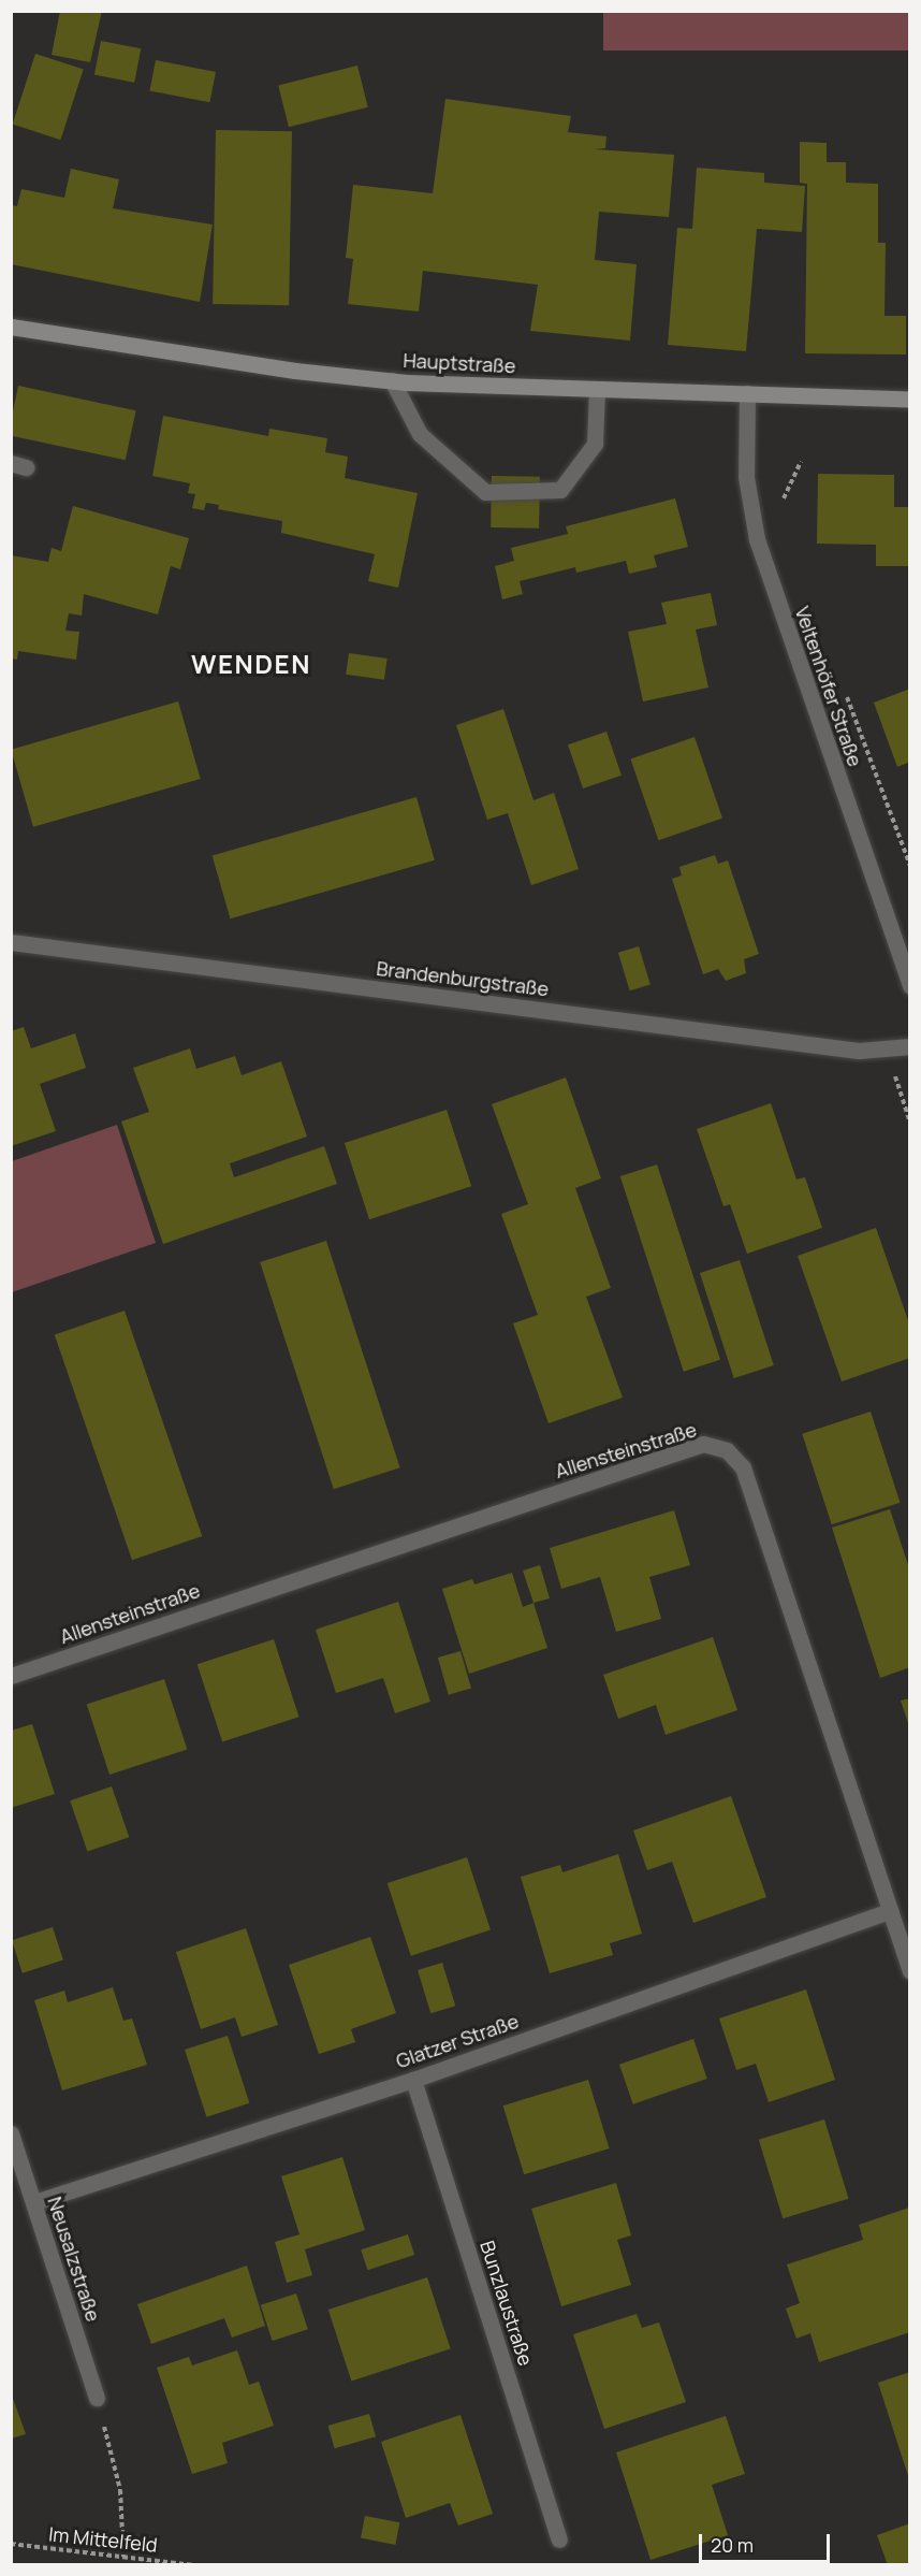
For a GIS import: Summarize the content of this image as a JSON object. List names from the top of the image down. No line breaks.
{"streets":{"main road":["Hauptstraße"],"street":["Veltenhöfer Straße","Brandenburgstraße","Allensteinstraße","Glatzer Straße","Neusalzstraße","Bunzlaustraße"],"path":["Im Mittelfeld"]},"crossings":[["Hauptstraße","Veltenhöfer Straße"],["Allensteinstraße","Glatzer Straße"],["Glatzer Straße","Neusalzstraße"],["Glatzer Straße","Bunzlaustraße"]],"districts":["WENDEN"],"scale_bar":"20 m"}
